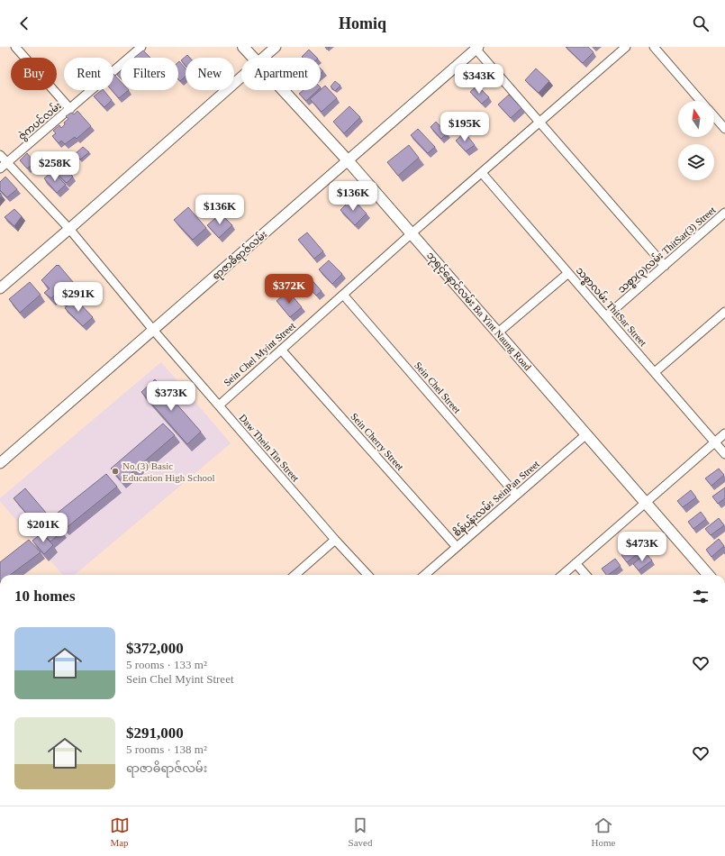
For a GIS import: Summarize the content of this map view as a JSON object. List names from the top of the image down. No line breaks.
{"streets":{"main road":["ဘုရင့်နောင်လမ်း Ba Yint Naung Road"],"street":["ဇွဲကပင်လမ်း","သစ္စာ(၃)လမ်း ThitSar(3) Street","ရာဇာဓိရာဇ်လမ်း","သစ္စာလမ်း ThitSar Street","Sein Chel Myint Street","Sein Chel Street","Sein Cherry Street","Daw Thein Tin Street","စိန်ပန်းလမ်း SeinPan Street"]},"crossings":[["ဇွဲကပင်လမ်း","Daw Thein Tin Street"],["သစ္စာ(၃)လမ်း ThitSar(3) Street","သစ္စာလမ်း ThitSar Street"],["ရာဇာဓိရာဇ်လမ်း","ဘုရင့်နောင်လမ်း Ba Yint Naung Road"],["ရာဇာဓိရာဇ်လမ်း","Daw Thein Tin Street"],["သစ္စာလမ်း ThitSar Street","Sein Chel Myint Street"],["ဘုရင့်နောင်လမ်း Ba Yint Naung Road","Sein Chel Myint Street"],["ဘုရင့်နောင်လမ်း Ba Yint Naung Road","စိန်ပန်းလမ်း SeinPan Street"],["Sein Chel Myint Street","Sein Chel Street"],["Sein Chel Myint Street","Sein Cherry Street"],["Sein Chel Myint Street","Daw Thein Tin Street"],["Sein Chel Street","စိန်ပန်းလမ်း SeinPan Street"],["Sein Cherry Street","စိန်ပန်းလမ်း SeinPan Street"]],"places":["No.(3) Basic Education High School"],"north":"top","page":{"header":"Homiq","chip":["Buy","Rent","Filters","New","Apartment"],"price":["$343K","$195K","$258K","$136K","$136K","$372K","$291K","$373K","$201K","$473K"],"heading":"10 homes","list":[{"name":"$372,000","note":"5 rooms · 133 m² · Sein Chel Myint Street"},{"name":"$291,000","note":"5 rooms · 138 m² · ရာဇာဓိရာဇ်လမ်း"}],"tabs":["Map","Saved","Home"]}}
